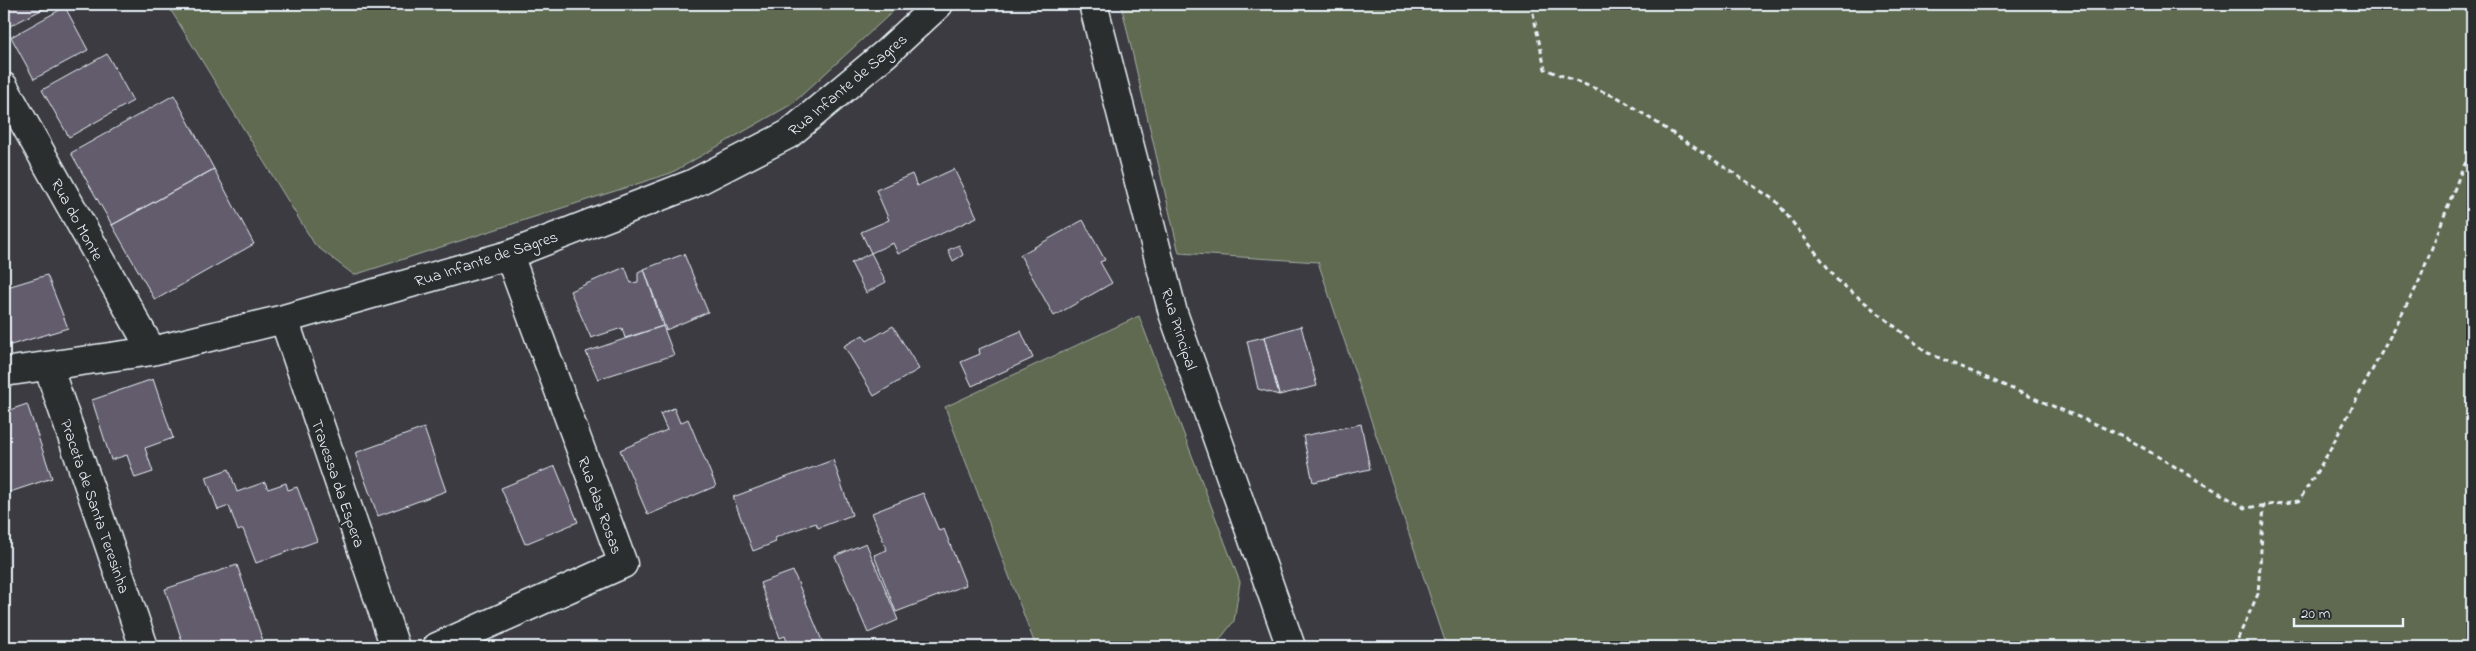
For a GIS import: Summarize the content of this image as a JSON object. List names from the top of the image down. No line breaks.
{"streets":{"street":["Rua Infante de Sagres","Rua do Monte","Rua Principal","Travessa da Espera","Rua das Rosas","Praceta de Santa Teresinha"]},"crossings":[["Rua Infante de Sagres","Rua do Monte"],["Rua Infante de Sagres","Travessa da Espera"],["Rua Infante de Sagres","Rua das Rosas"],["Rua Infante de Sagres","Praceta de Santa Teresinha"]],"scale_bar":"20 m"}
